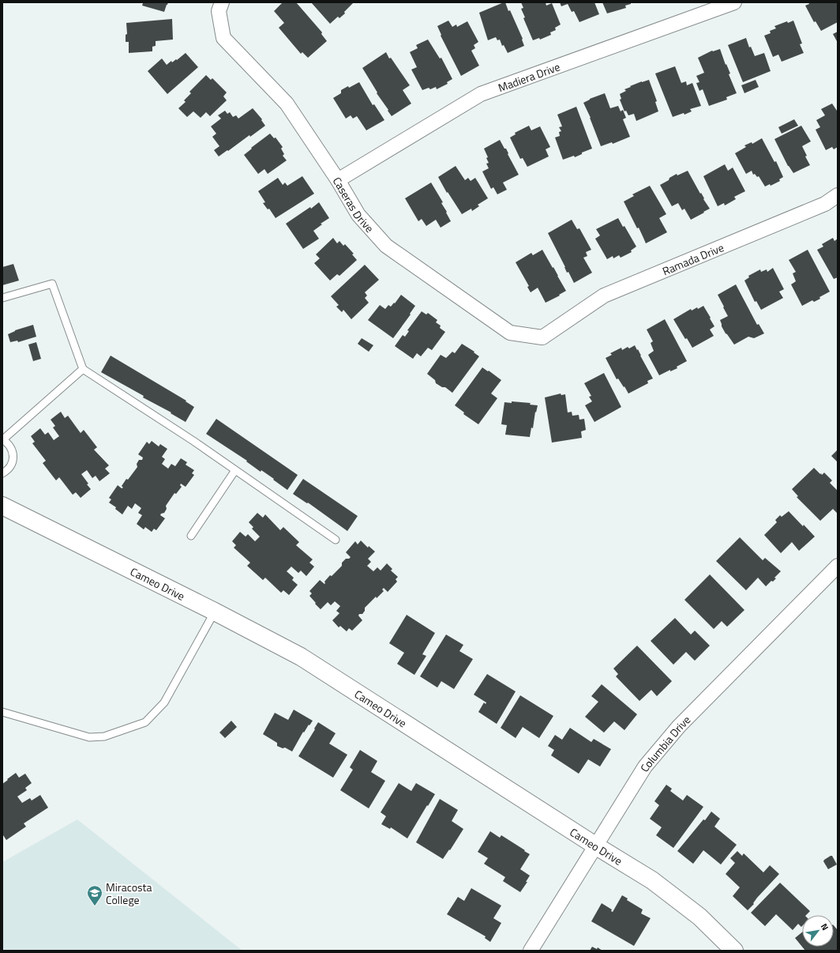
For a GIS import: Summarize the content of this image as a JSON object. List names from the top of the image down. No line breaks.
{"streets":{"street":["Madiera Drive","Caseras Drive","Ramada Drive","Cameo Drive","Columbia Drive"]},"crossings":[["Madiera Drive","Caseras Drive"],["Caseras Drive","Ramada Drive"],["Cameo Drive","Columbia Drive"]],"places":{"school or university":["Miracosta College"]},"north":"top right"}
